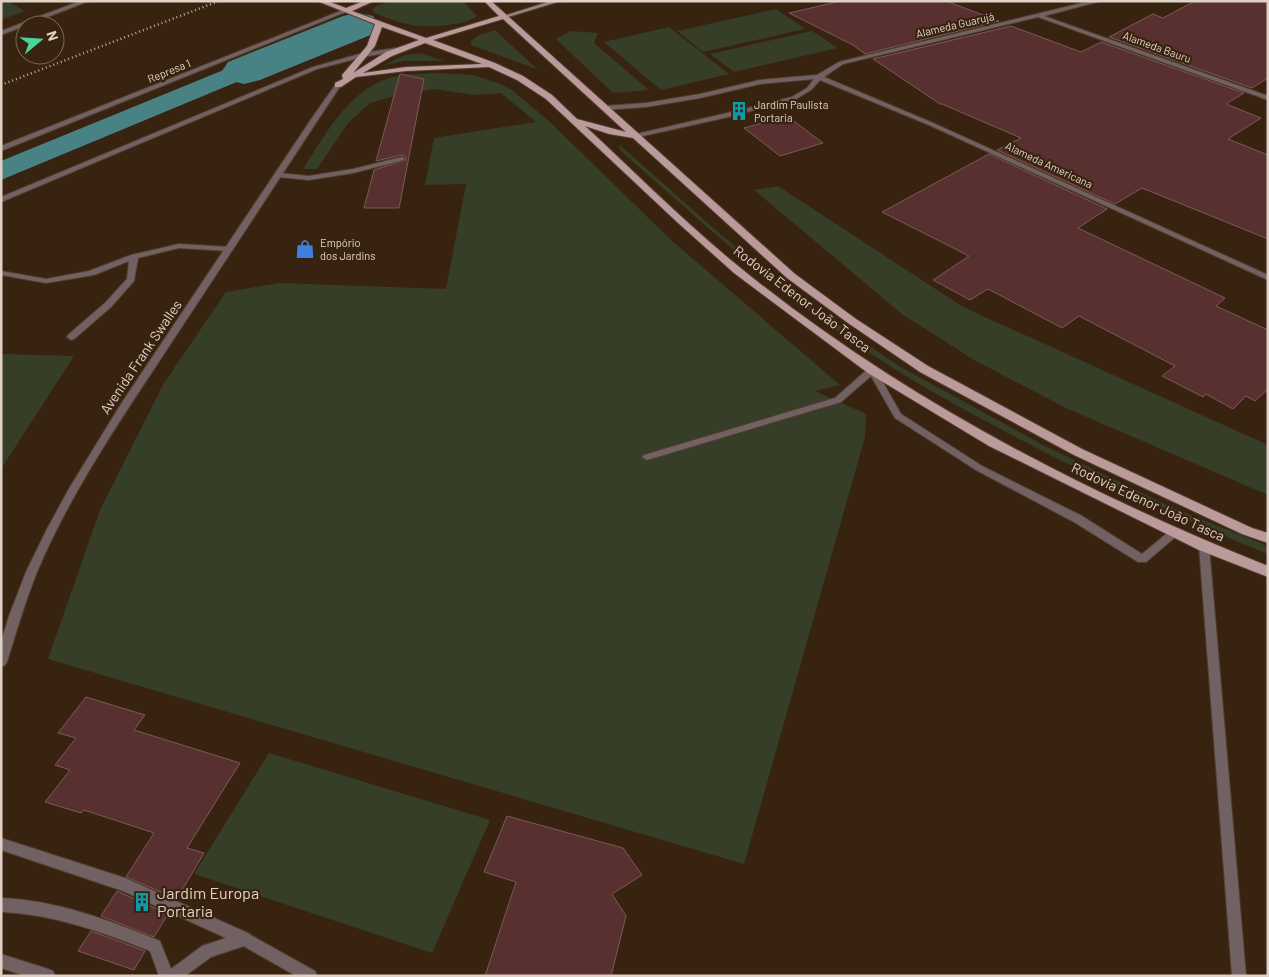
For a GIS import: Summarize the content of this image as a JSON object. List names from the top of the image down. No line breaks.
{"streets":{"main road":["Rodovia Edenor João Tasca"],"street":["Alameda Guarujá","Alameda Bauru","Represa 1","Alameda Americana","Avenida Frank Swalles"]},"crossings":[["Alameda Guarujá","Alameda Bauru"],["Alameda Guarujá","Alameda Americana"],["Alameda Guarujá","Rodovia Edenor João Tasca"],["Represa 1","Rodovia Edenor João Tasca"]],"places":{"building":["Jardim Paulista Portaria","Jardim Europa Portaria"],"shop":["Empório dos Jardins"]},"north":"right"}
